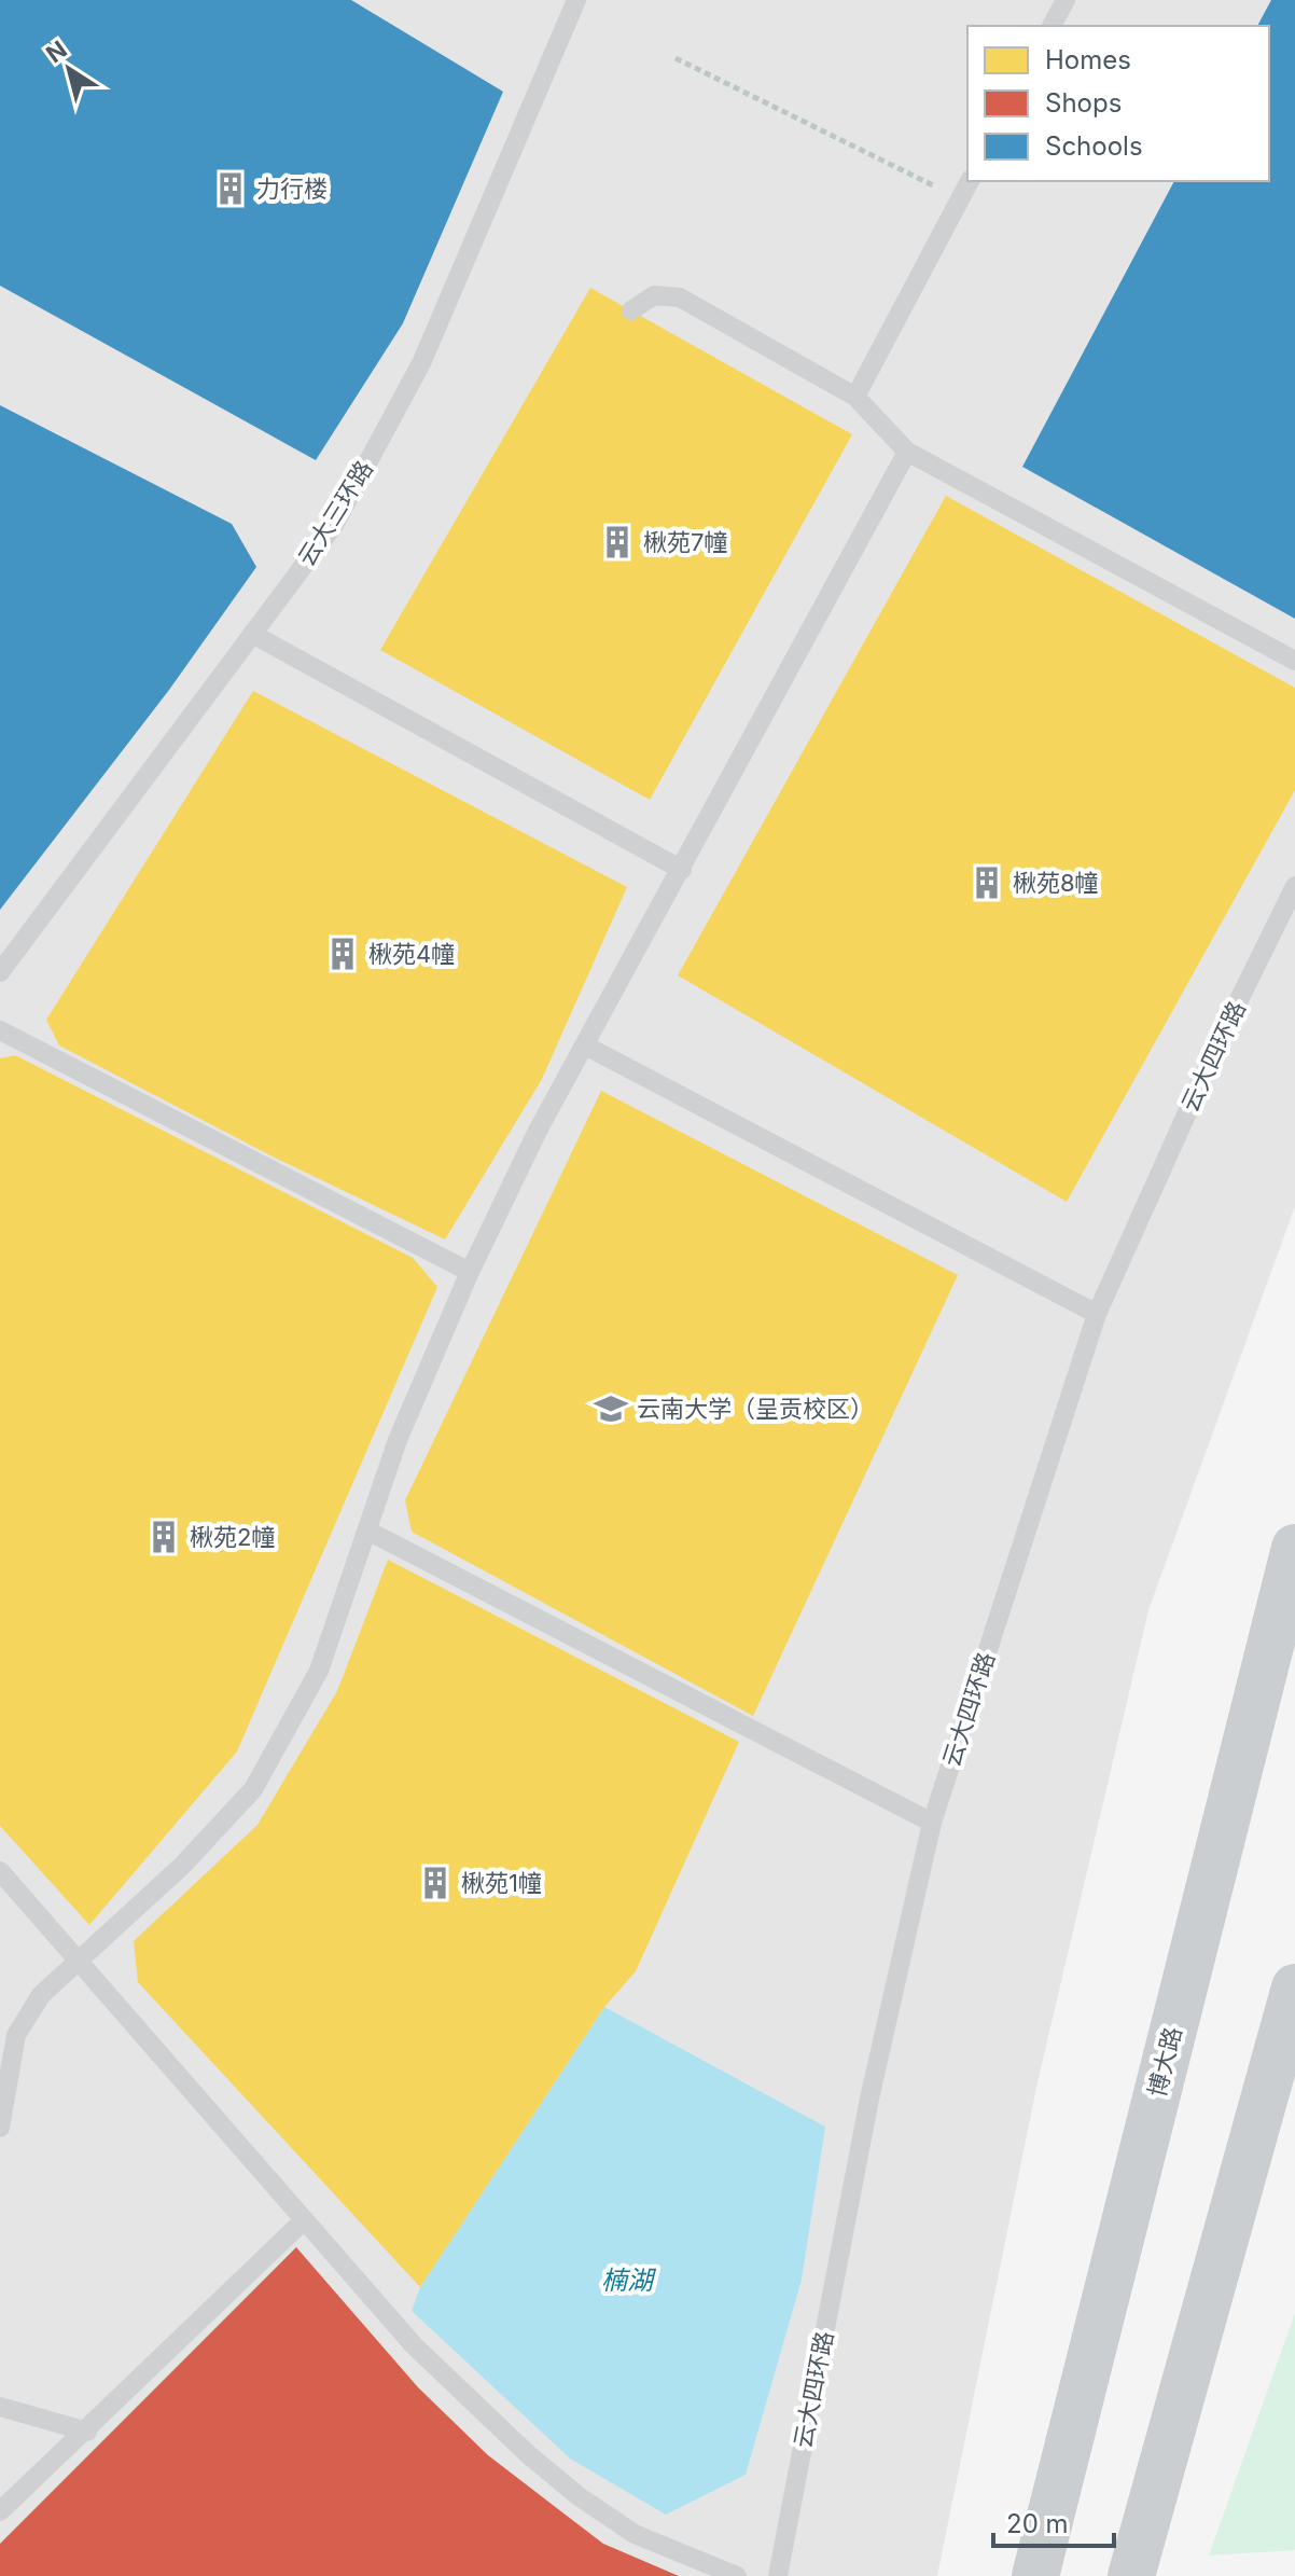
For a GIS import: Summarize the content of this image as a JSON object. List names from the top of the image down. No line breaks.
{"streets":{"main road":["博大路"],"lane":["云大三环路","云大四环路"]},"water":["楠湖"],"places":{"building":["力行楼","楸苑7幢","楸苑8幢","楸苑4幢","楸苑2幢","楸苑1幢"],"school or university":["云南大学（呈贡校区）"]},"legend":["Homes","Shops","Schools"],"scale_bar":"20 m","north":"top left"}
